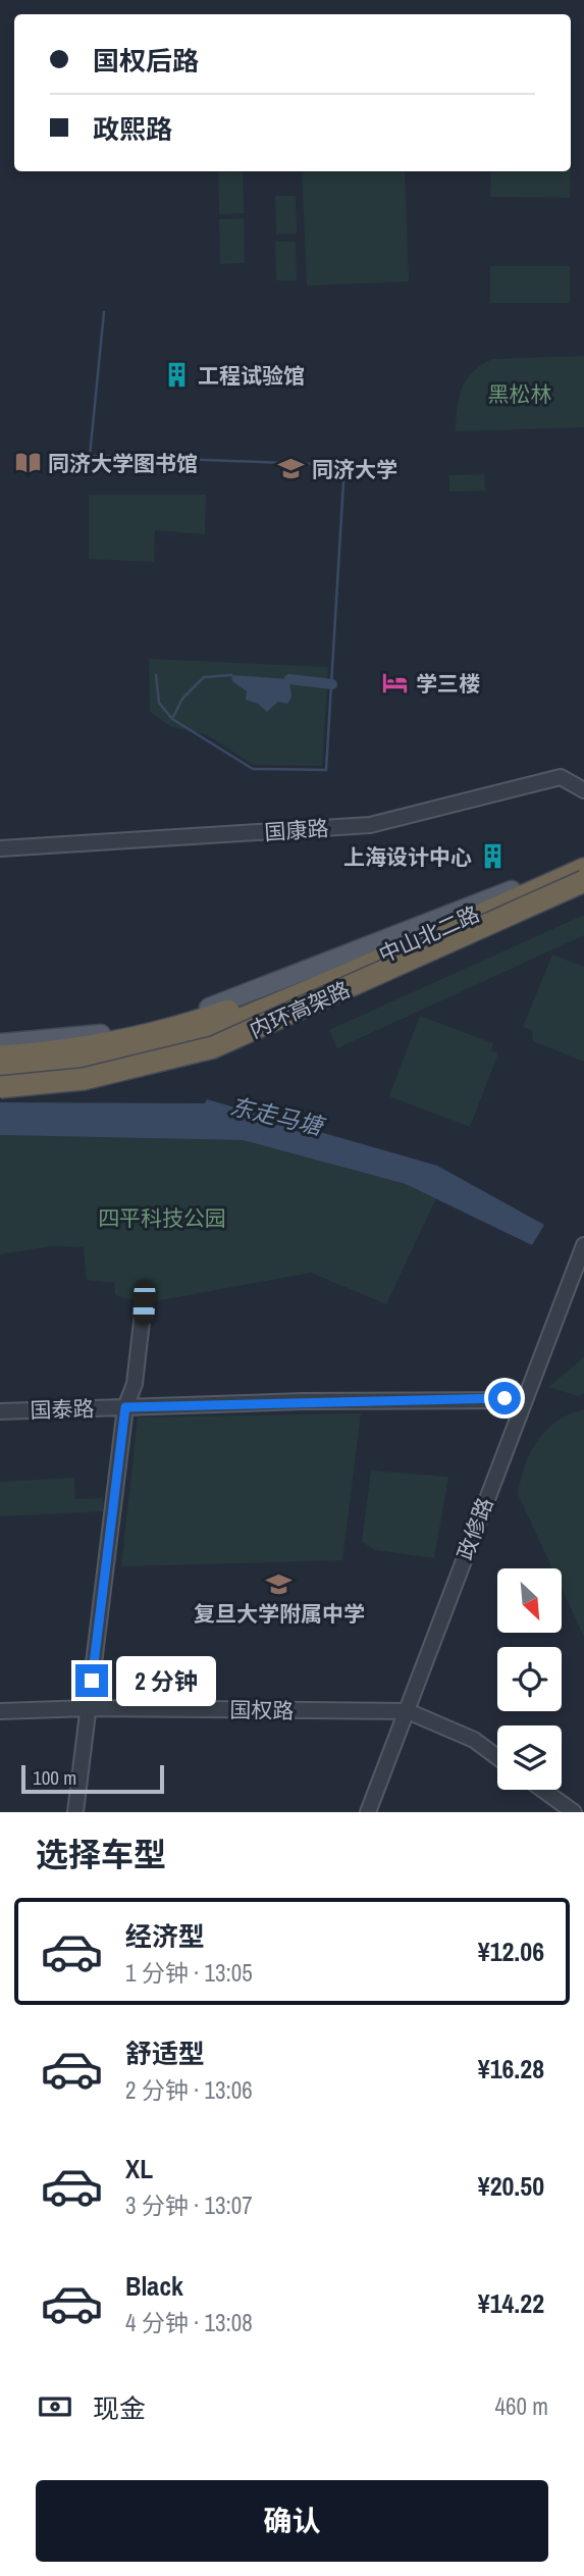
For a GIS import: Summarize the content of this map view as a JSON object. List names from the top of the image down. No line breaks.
{"streets":{"highway":["内环高架路"],"main road":["中山北二路"],"street":["国康路","国泰路","政修路","国权路"]},"crossings":[["中山北二路","内环高架路"],["国泰路","政修路"],["政修路","国权路"]],"water":["东走马塘"],"parks":["黑松林","四平科技公园"],"places":{"building":["工程试验馆","上海设计中心"],"library":["同济大学图书馆"],"school or university":["同济大学","复旦大学附属中学"],"hotel":["学三楼"]},"scale_bar":"100 m","north":"bottom right","page":{"banner":["国权后路","政熙路"],"bubble":"2 分钟","scale":"100 m","heading":"选择车型","list":[{"name":"经济型","note":"1 分钟 · 13:05","value":"¥12.06"},{"name":"舒适型","note":"2 分钟 · 13:06","value":"¥16.28"},{"name":"XL","note":"3 分钟 · 13:07","value":"¥20.50"},{"name":"Black","note":"4 分钟 · 13:08","value":"¥14.22"}],"pay":["现金","460 m"],"buttons":"确认"}}
